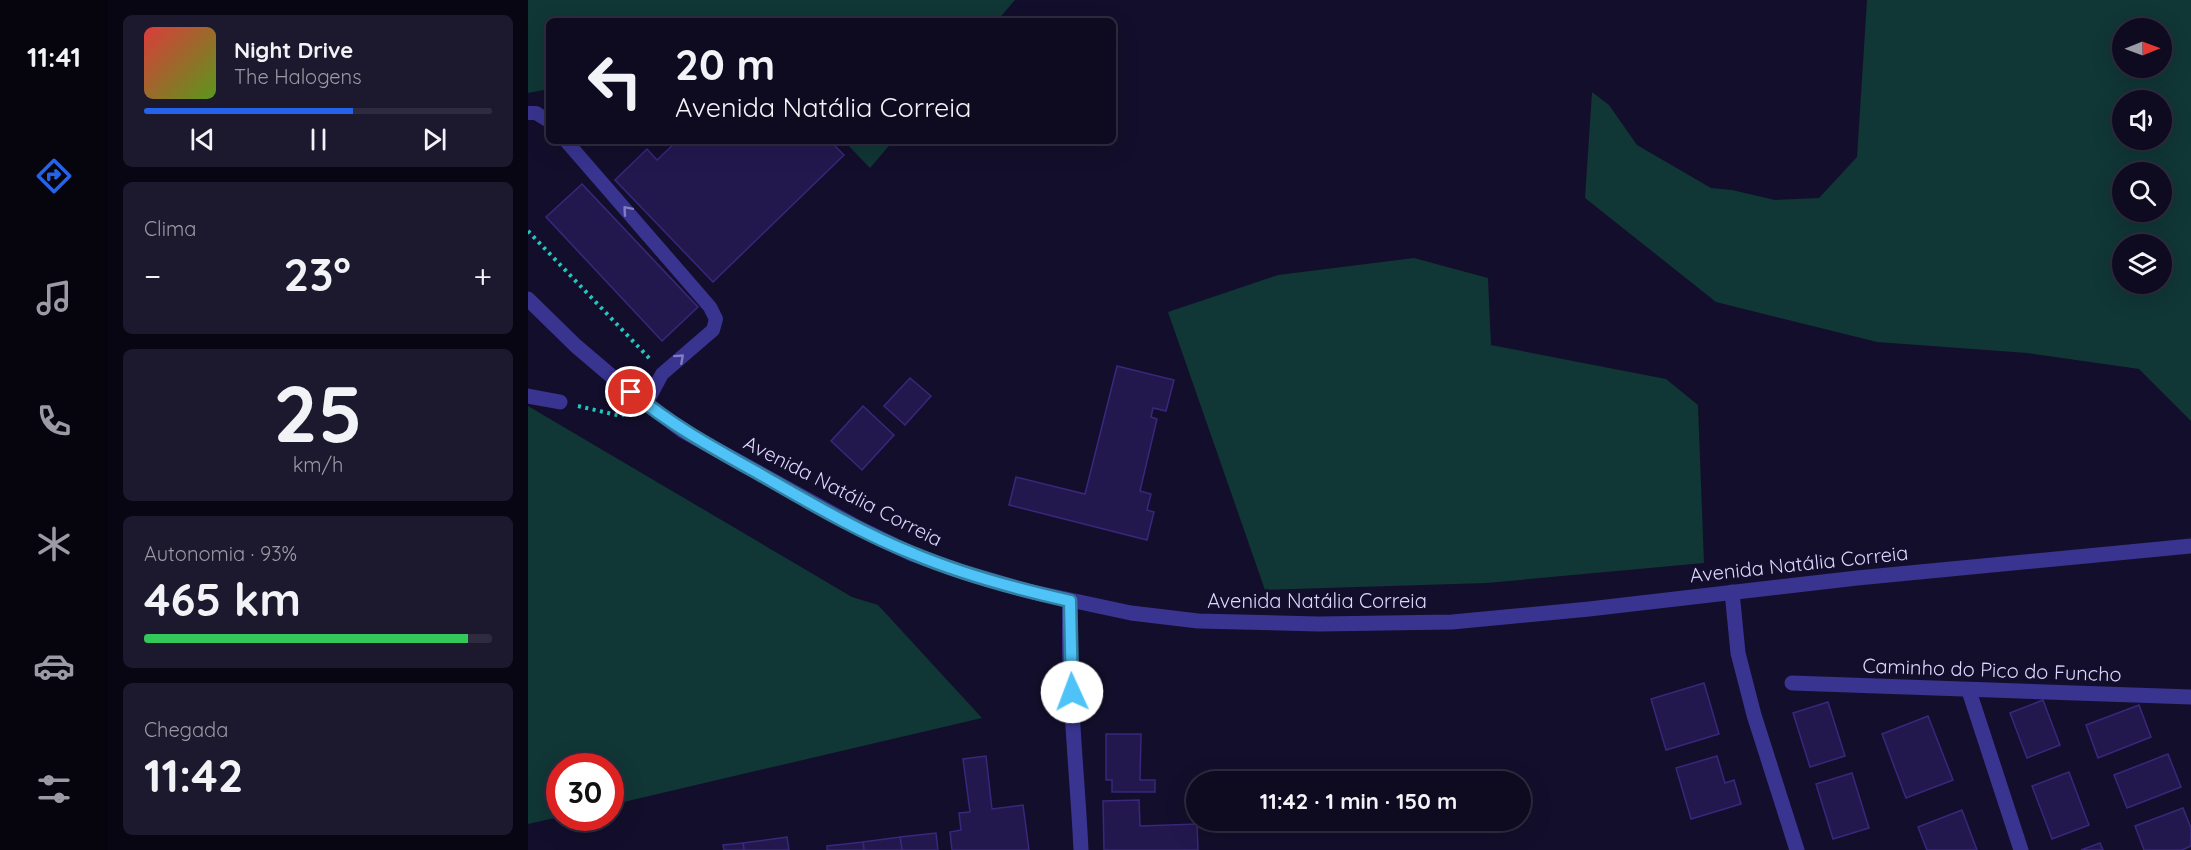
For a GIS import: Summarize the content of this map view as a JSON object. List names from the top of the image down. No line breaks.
{"streets":{"street":["Avenida Natália Correia","Caminho do Pico do Funcho"]},"north":"right","page":{"tabs":"11:41","turn":["20 m","Avenida Natália Correia"],"song":["Night Drive","The Halogens"],"tile":["Clima",["25","km/h"],["Autonomia · 93%","465 km"],["Chegada","11:42"]],"heat":["−","23°","+"],"limit":"30","trip":"11:42 · 1 min · 150 m"}}
